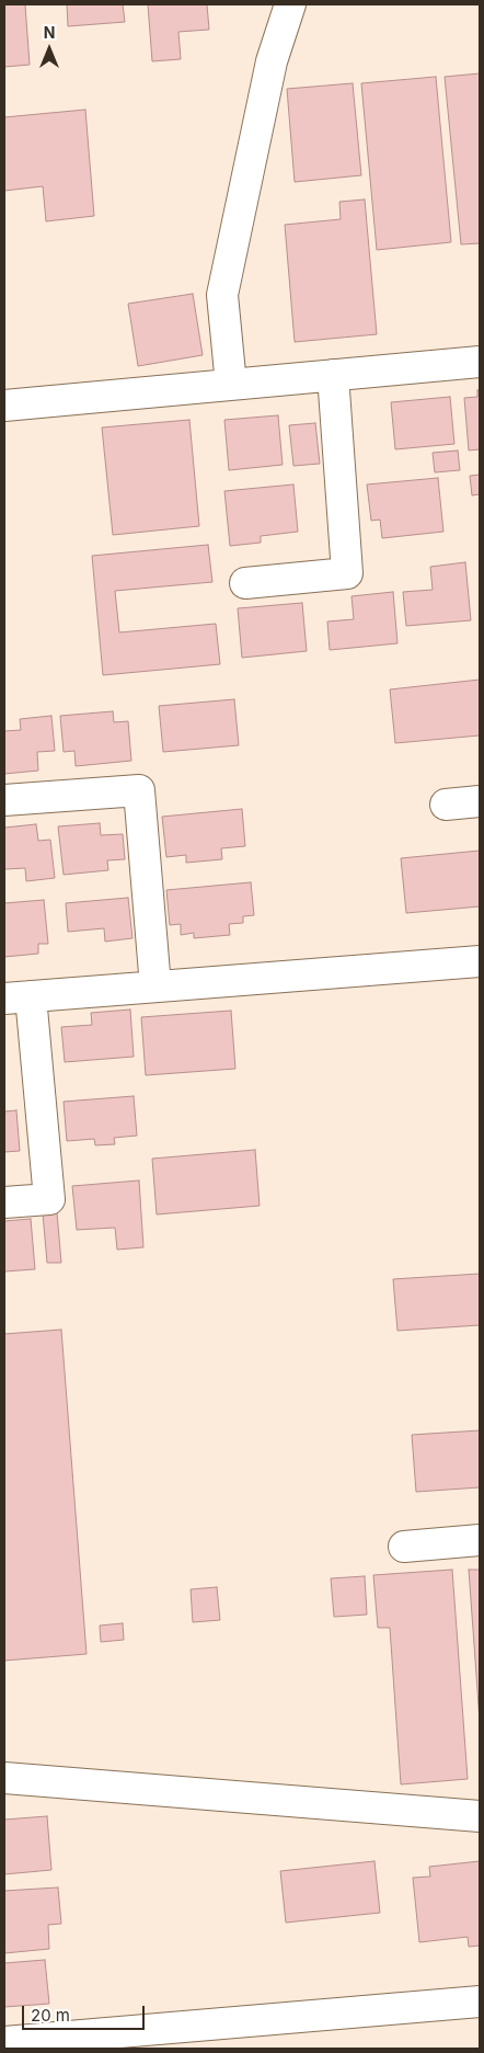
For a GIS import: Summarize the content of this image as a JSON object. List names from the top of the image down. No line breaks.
{"scale_bar":"20 m","north":"top"}
